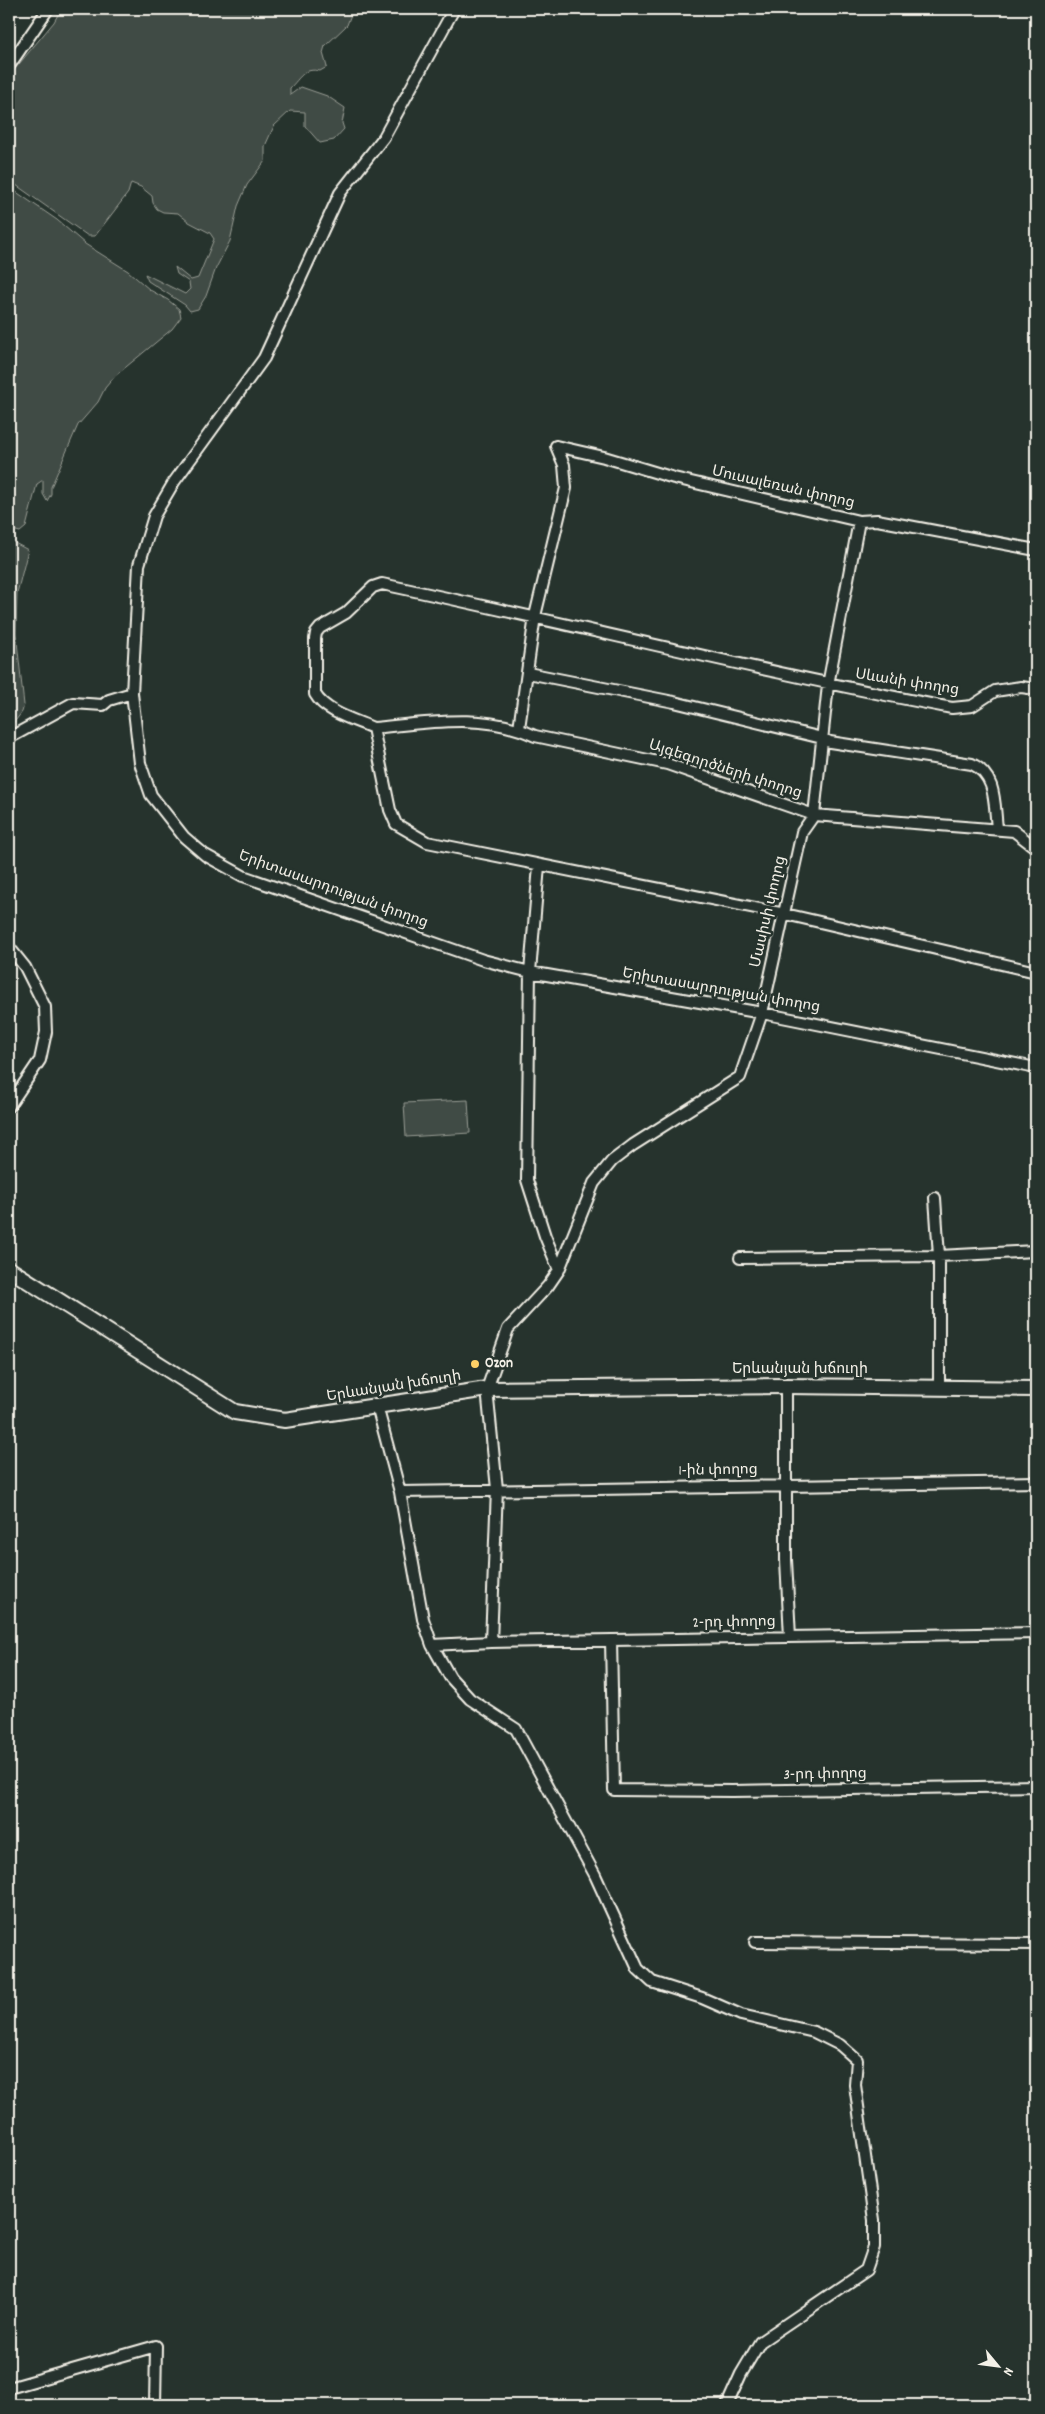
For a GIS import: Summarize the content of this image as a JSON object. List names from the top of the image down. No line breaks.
{"streets":{"main road":["Երևանյան խճուղի"],"street":["Մուսալեռան փողոց","Սևանի փողոց","Այգեգործների փողոց","Երիտասարդության փողոց","Մասիսի փողոց","1-ին փողոց","2-րդ փողոց","3-րդ փողոց"]},"crossings":[["Մուսալեռան փողոց","Սևանի փողոց"],["Մուսալեռան փողոց","Մասիսի փողոց"],["Սևանի փողոց","Այգեգործների փողոց"],["Սևանի փողոց","Մասիսի փողոց"],["Այգեգործների փողոց","Մասիսի փողոց"],["Երիտասարդության փողոց","Մասիսի փողոց"],["Մասիսի փողոց","Երևանյան խճուղի"],["2-րդ փողոց","3-րդ փողոց"]],"places":["Ozon"],"north":"bottom right"}
